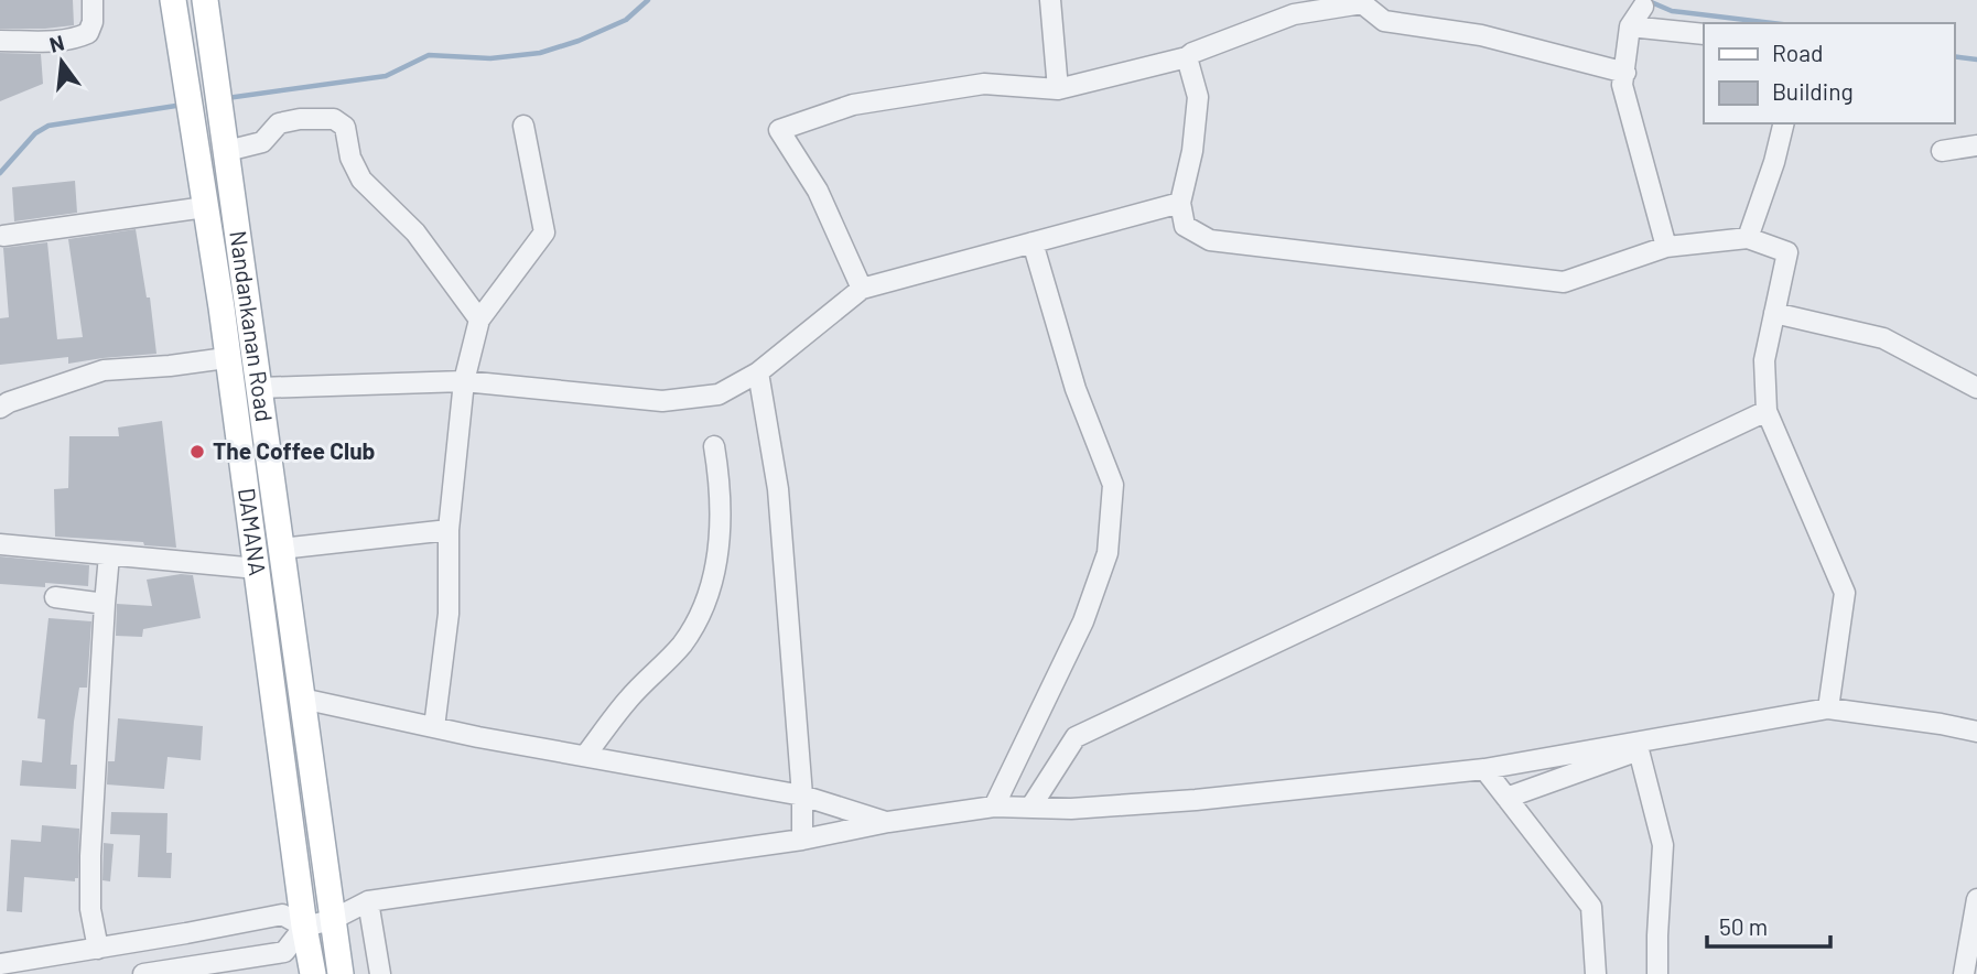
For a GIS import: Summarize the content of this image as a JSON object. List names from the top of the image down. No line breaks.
{"streets":{"main road":["Nandankanan Road","DAMANA"]},"places":["The Coffee Club"],"legend":["Road","Building"],"scale_bar":"50 m","north":"top"}
